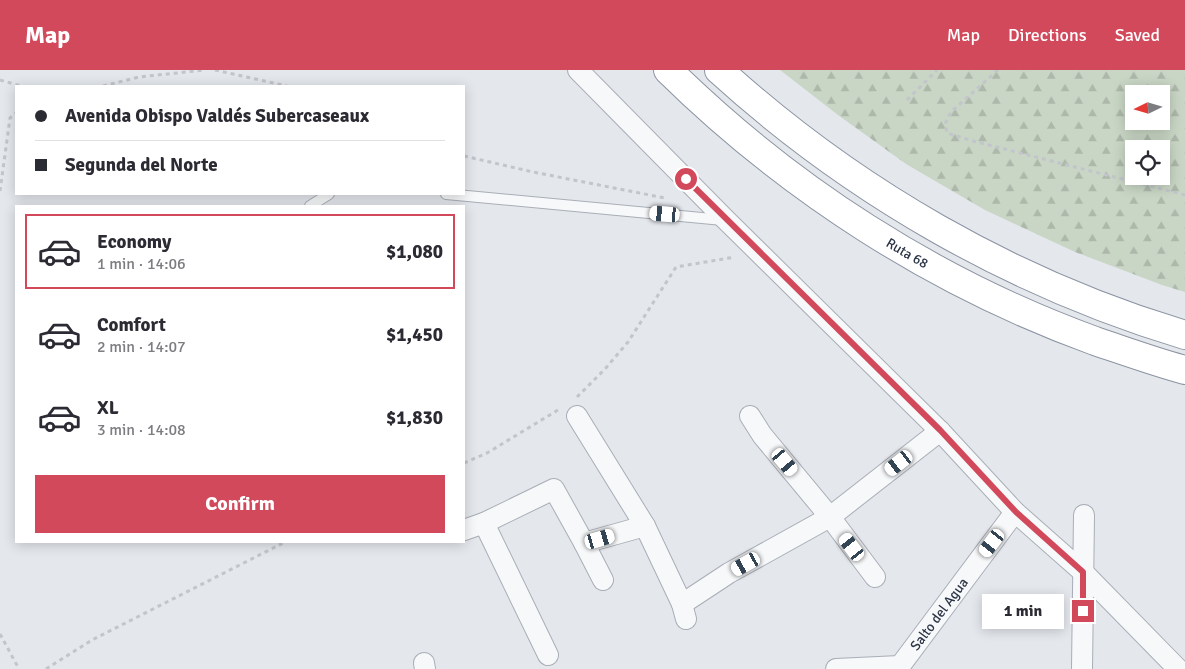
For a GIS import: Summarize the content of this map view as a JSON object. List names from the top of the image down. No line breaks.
{"streets":{"highway":["Ruta 68"],"street":["Salto del Agua"]},"north":"left","page":{"header":"Map","nav":["Map","Directions","Saved"],"banner":["Avenida Obispo Valdés Subercaseaux","Segunda del Norte"],"list":[{"name":"Economy","note":"1 min · 14:06","value":"$1,080"},{"name":"Comfort","note":"2 min · 14:07","value":"$1,450"},{"name":"XL","note":"3 min · 14:08","value":"$1,830"}],"buttons":"Confirm","bubble":"1 min"}}
